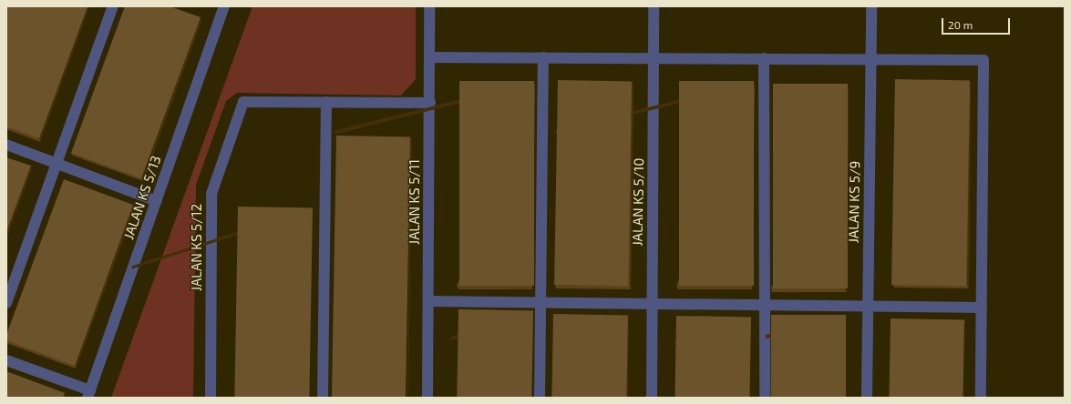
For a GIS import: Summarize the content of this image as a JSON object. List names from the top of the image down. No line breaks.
{"streets":{"street":["JALAN KS 5/13","JALAN KS 5/11","JALAN KS 5/10","JALAN KS 5/9","JALAN KS 5/12"]},"scale_bar":"20 m"}
